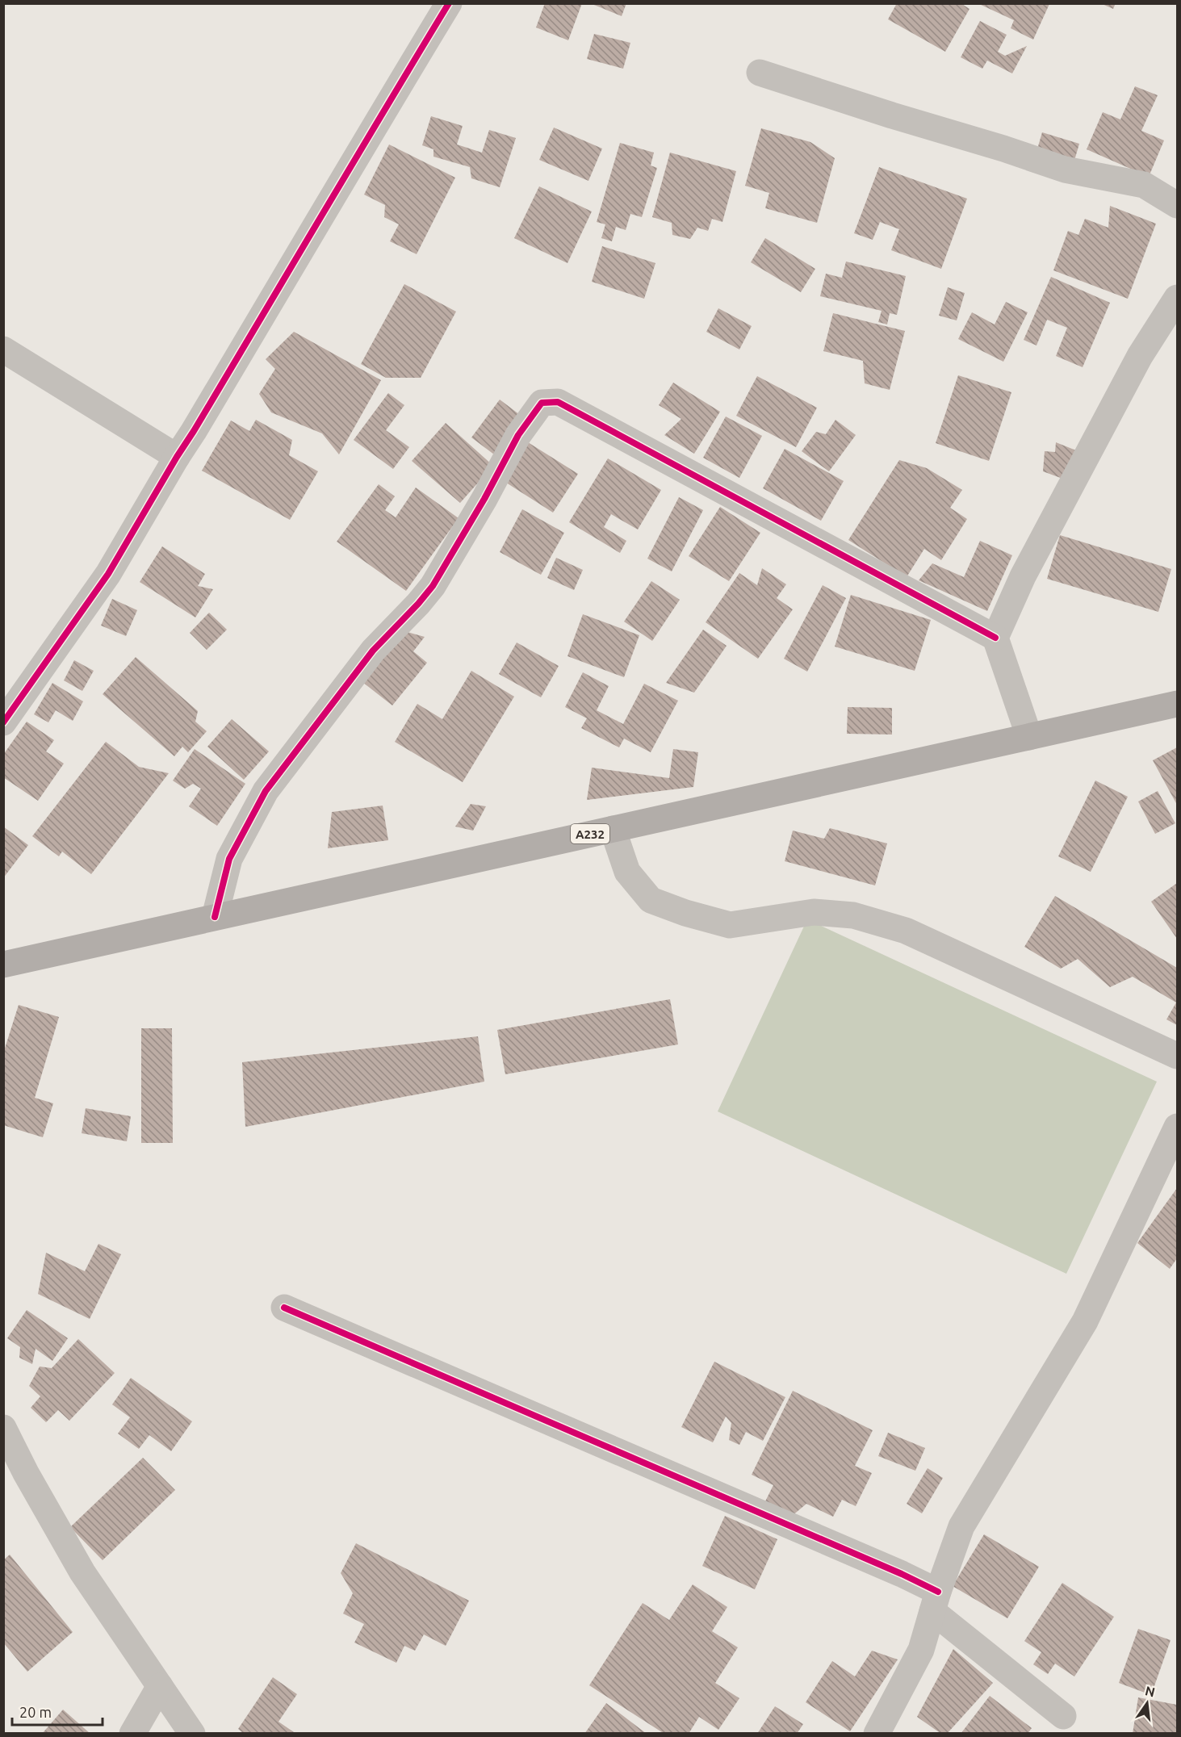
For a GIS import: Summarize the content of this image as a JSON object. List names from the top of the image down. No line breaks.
{"streets":{"main road":["A232"]},"scale_bar":"20 m","north":"top"}
